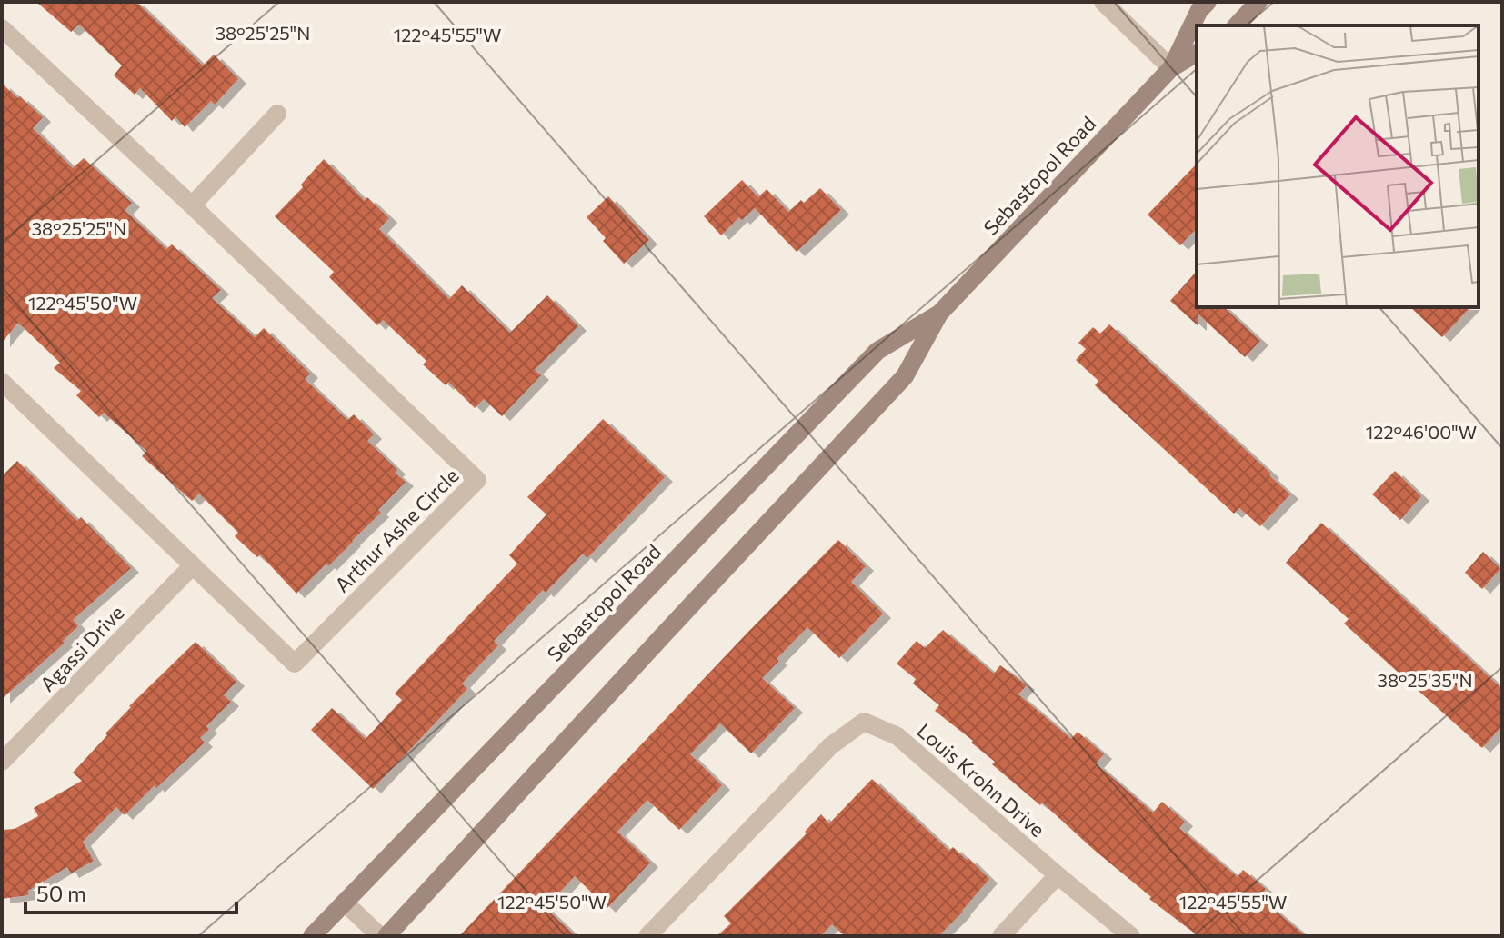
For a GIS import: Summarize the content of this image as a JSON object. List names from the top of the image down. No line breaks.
{"streets":{"main road":["Sebastopol Road"],"street":["Arthur Ashe Circle","Agassi Drive","Louis Krohn Drive"]},"crossings":[["Arthur Ashe Circle","Agassi Drive"]],"scale_bar":"50 m","coordinates":["38°25'25\"N","122°45'55\"W","122°45'50\"W","122°46'00\"W","38°25'35\"N"]}
